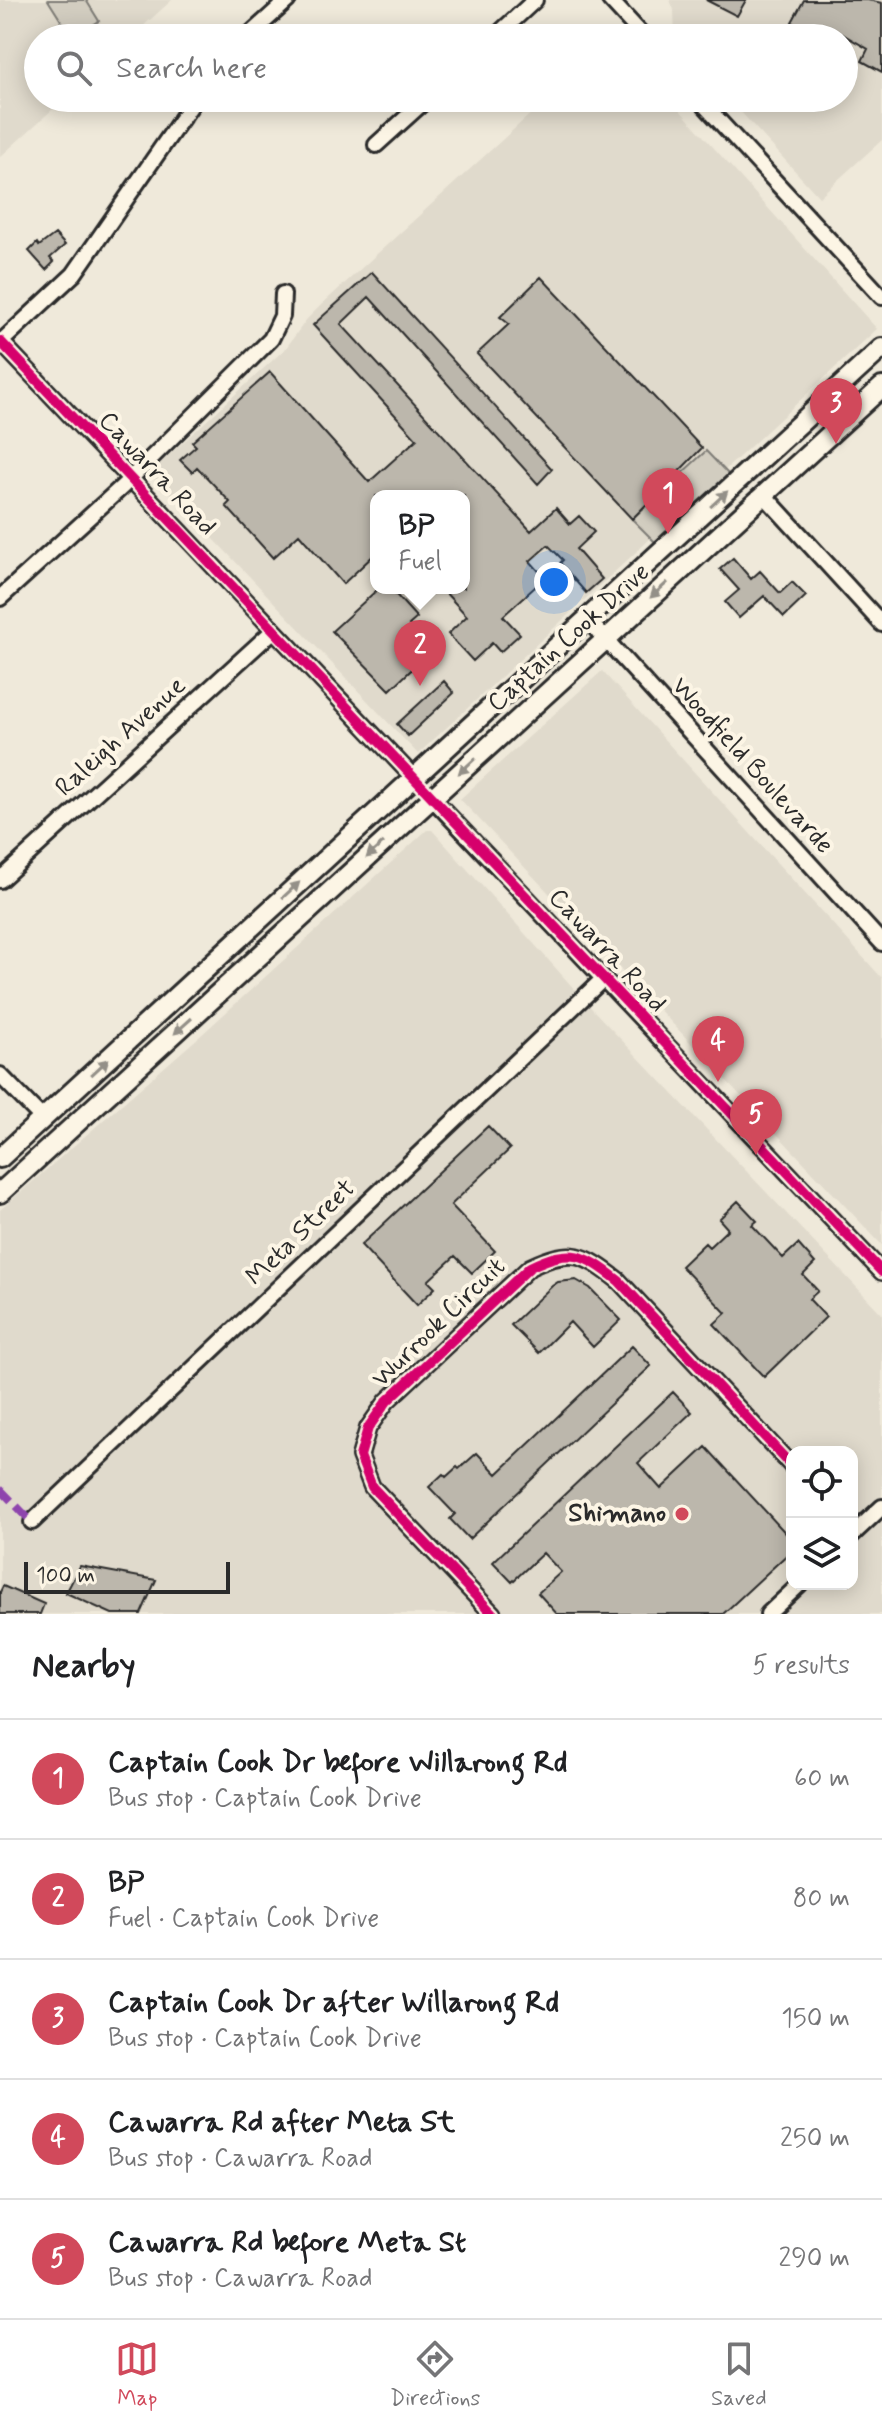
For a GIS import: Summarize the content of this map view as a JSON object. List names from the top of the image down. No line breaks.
{"streets":{"main road":["Captain Cook Drive"],"street":["Cawarra Road","Raleigh Avenue","Woodfield Boulevarde","Meta Street","Wurrook Circuit"]},"crossings":[["Cawarra Road","Captain Cook Drive"],["Cawarra Road","Raleigh Avenue"],["Cawarra Road","Meta Street"],["Captain Cook Drive","Woodfield Boulevarde"]],"places":["Shimano"],"scale_bar":"100 m","page":{"search":"Search here","pins":["3","1","2","4","5"],"popup":["BP","Fuel"],"scale":"100 m","heading":["Nearby","5 results"],"list":[{"mark":"1","name":"Captain Cook Dr before Willarong Rd","note":"Bus stop · Captain Cook Drive","value":"60 m"},{"mark":"2","name":"BP","note":"Fuel · Captain Cook Drive","value":"80 m"},{"mark":"3","name":"Captain Cook Dr after Willarong Rd","note":"Bus stop · Captain Cook Drive","value":"150 m"},{"mark":"4","name":"Cawarra Rd after Meta St","note":"Bus stop · Cawarra Road","value":"250 m"},{"mark":"5","name":"Cawarra Rd before Meta St","note":"Bus stop · Cawarra Road","value":"290 m"}],"nav":["Map","Directions","Saved"]}}
